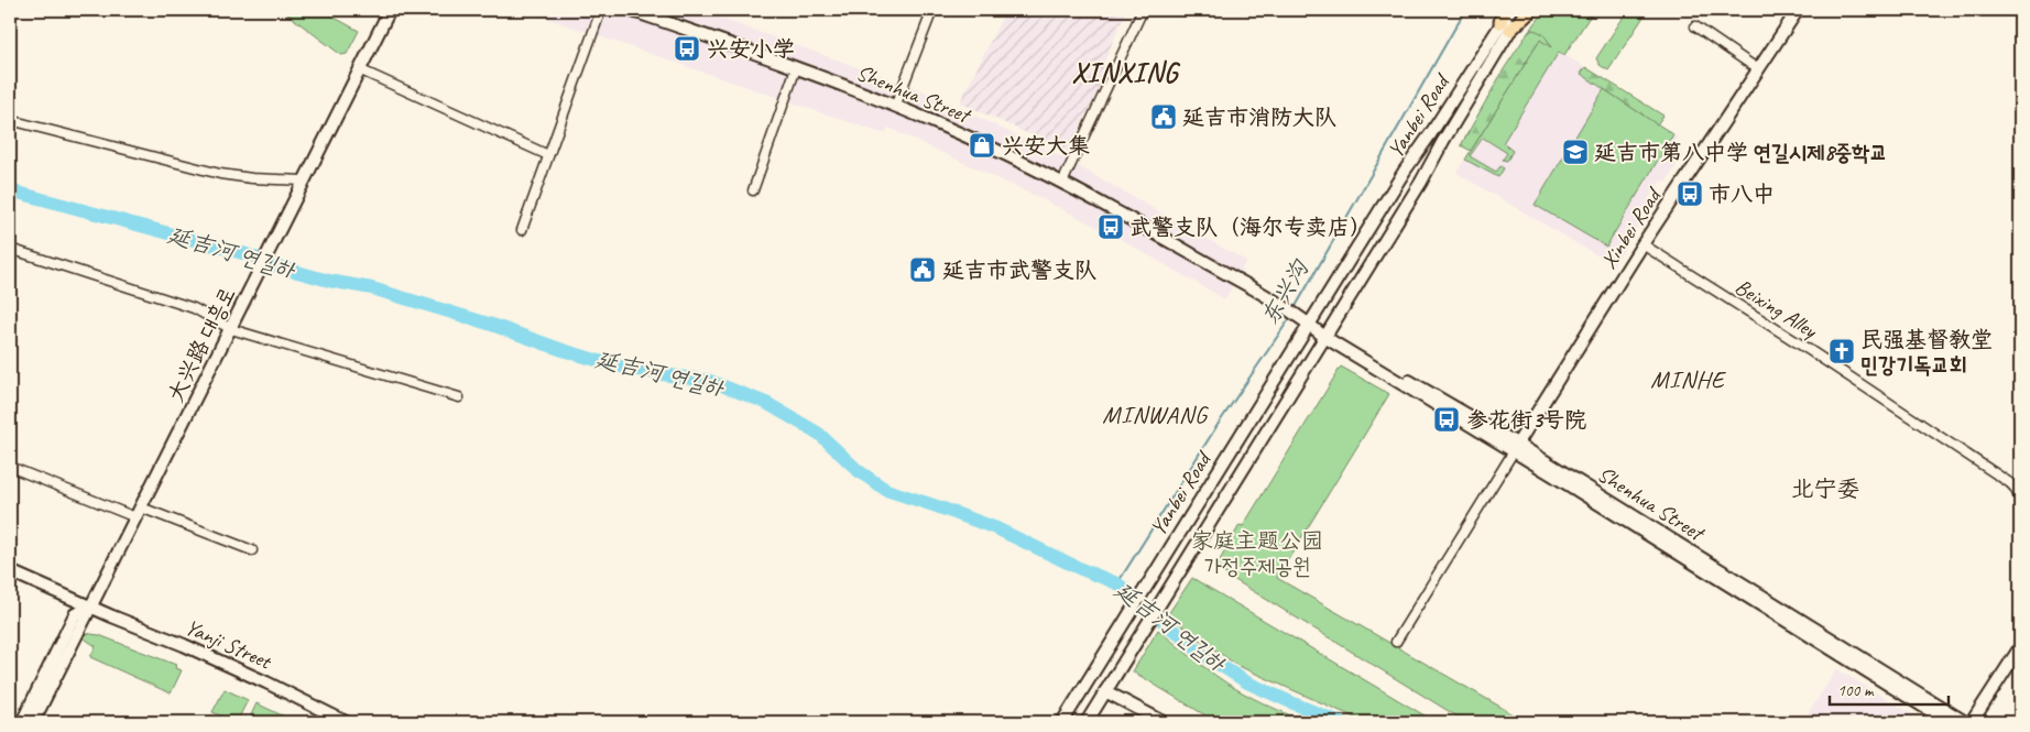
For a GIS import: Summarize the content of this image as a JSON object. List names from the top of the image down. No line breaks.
{"streets":{"main road":["Shenhua Street","Yanbei Road","Xinbei Road","大兴路 대흥로","Yanji Street"],"street":["Beixing Alley"]},"crossings":[["Shenhua Street","Yanbei Road"],["Shenhua Street","Xinbei Road"],["Xinbei Road","Beixing Alley"],["大兴路 대흥로","Yanji Street"]],"districts":["XINXING","MINHE","MINWANG","北宁委"],"water":["延吉河 연길하","东兴沟"],"parks":["家庭主题公园 가정주제공원"],"places":{"bus stop":["兴安小学","市八中","武警支队（海尔专卖店）","参花街3号院"],"public building":["延吉市消防大队","延吉市武警支队"],"shop":["兴安大集"],"school or university":["延吉市第八中学 연길시제8중학교"],"church":["民强基督教堂 민강기독교회"]},"scale_bar":"100 m"}
